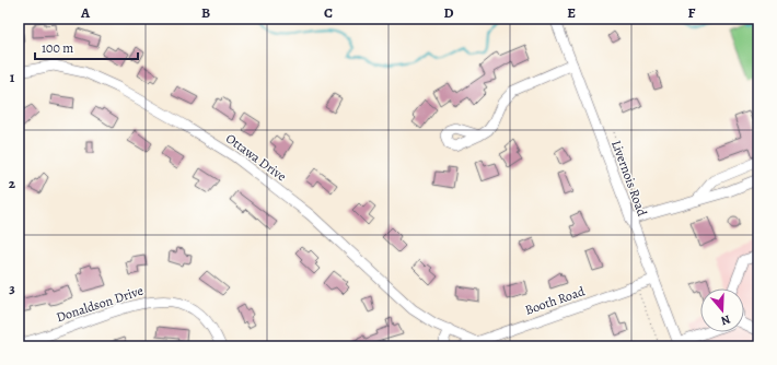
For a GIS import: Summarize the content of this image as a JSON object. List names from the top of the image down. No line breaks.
{"streets":{"street":["Ottawa Drive","Livernois Road","Booth Road","Donaldson Drive"]},"crossings":[["Ottawa Drive","Booth Road"],["Livernois Road","Booth Road"]],"scale_bar":"100 m","north":"bottom","grid":{"columns":["A","B","C","D","E","F"],"rows":["1","2","3"]}}
